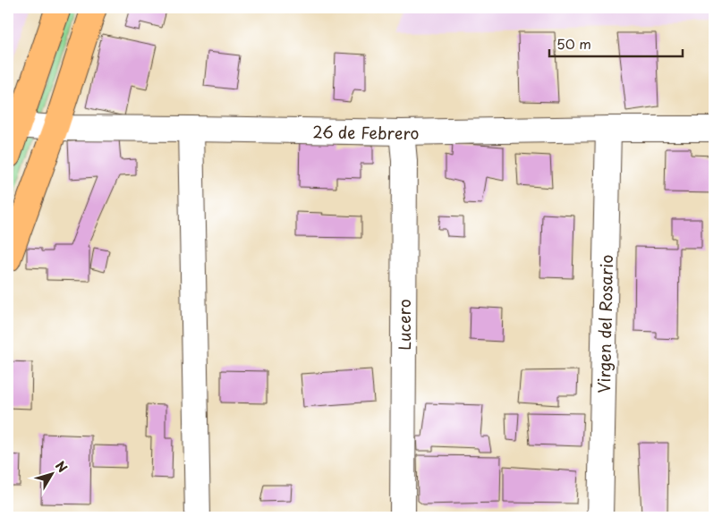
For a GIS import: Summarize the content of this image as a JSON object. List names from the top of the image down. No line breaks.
{"streets":{"street":["26 de Febrero","Virgen del Rosario","Lucero"]},"crossings":[["26 de Febrero","Virgen del Rosario"],["26 de Febrero","Lucero"]],"scale_bar":"50 m","north":"top right"}
